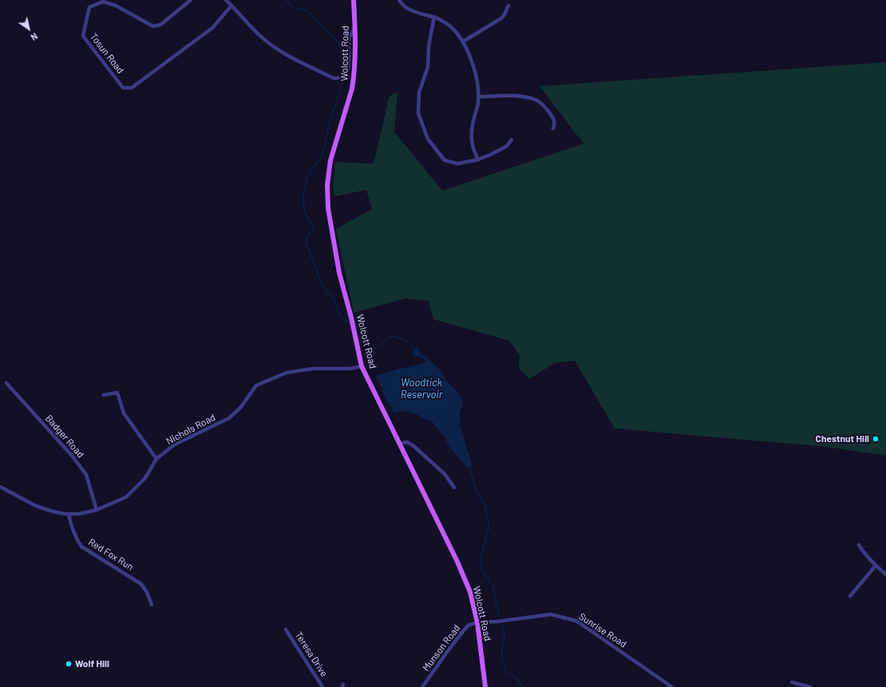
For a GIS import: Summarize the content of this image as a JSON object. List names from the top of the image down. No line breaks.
{"streets":{"main road":["Wolcott Road"],"street":["Tosun Road","Nichols Road","Badger Road","Red Fox Run","Sunrise Road","Munson Road","Teresa Drive"]},"crossings":[["Wolcott Road","Nichols Road"],["Wolcott Road","Sunrise Road"],["Wolcott Road","Munson Road"],["Nichols Road","Badger Road"],["Nichols Road","Red Fox Run"],["Sunrise Road","Munson Road"]],"water":["Woodtick Reservoir"],"places":["Chestnut Hill","Wolf Hill"],"north":"bottom right"}
